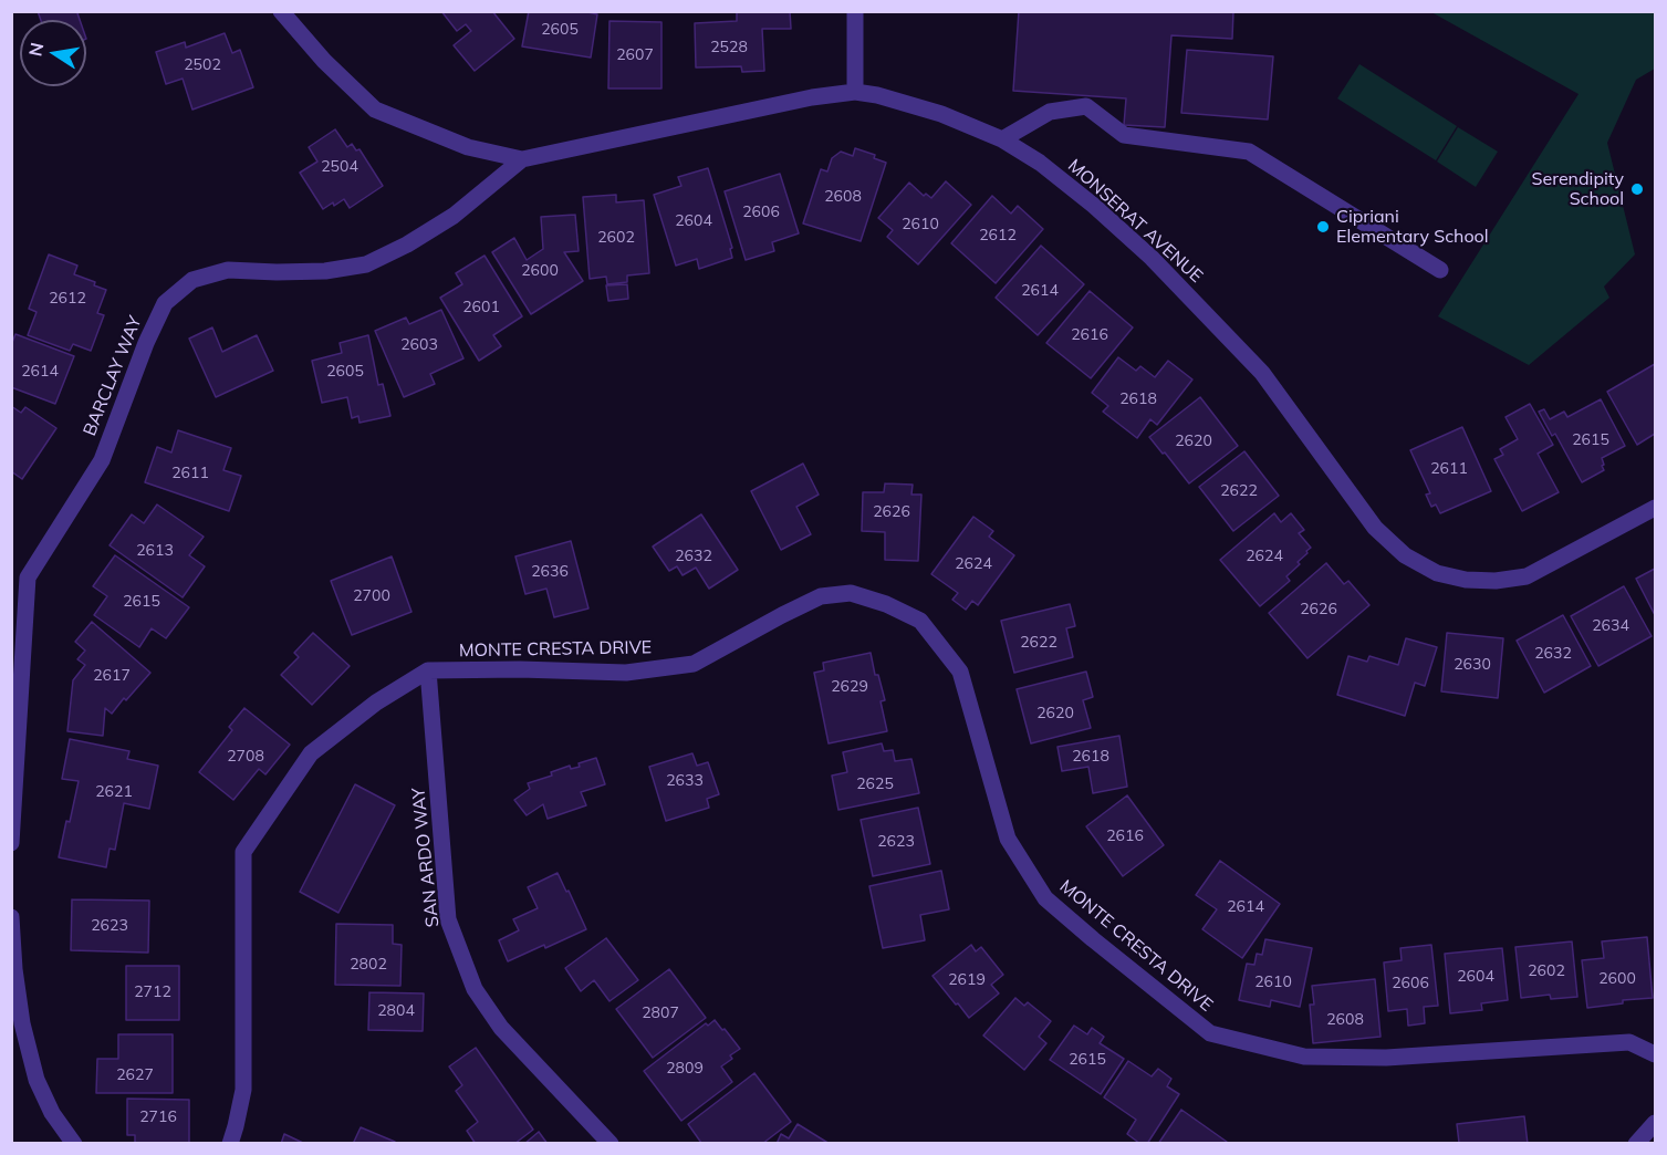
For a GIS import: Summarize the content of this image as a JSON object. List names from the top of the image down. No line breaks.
{"streets":{"street":["MONSERAT AVENUE","BARCLAY WAY","MONTE CRESTA DRIVE","SAN ARDO WAY"]},"crossings":[["MONSERAT AVENUE","BARCLAY WAY"],["MONTE CRESTA DRIVE","SAN ARDO WAY"]],"places":["Serendipity School","Cipriani Elementary School"],"house_numbers":["2605","2528","2607","2502","2504","2608","2606","2604","2610","2612","2602","2600","2614","2612","2601","2616","2603","2614","2605","2618","2615","2620","2611","2611","2622","2626","2613","2632","2624","2624","2636","2700","2615","2626","2634","2622","2632","2630","2617","2629","2620","2708","2618","2633","2625","2621","2616","2623","2614","2623","2802","2602","2604","2600","2619","2610","2606","2712","2804","2807","2608","2615","2809","2627","2716"],"north":"left"}
